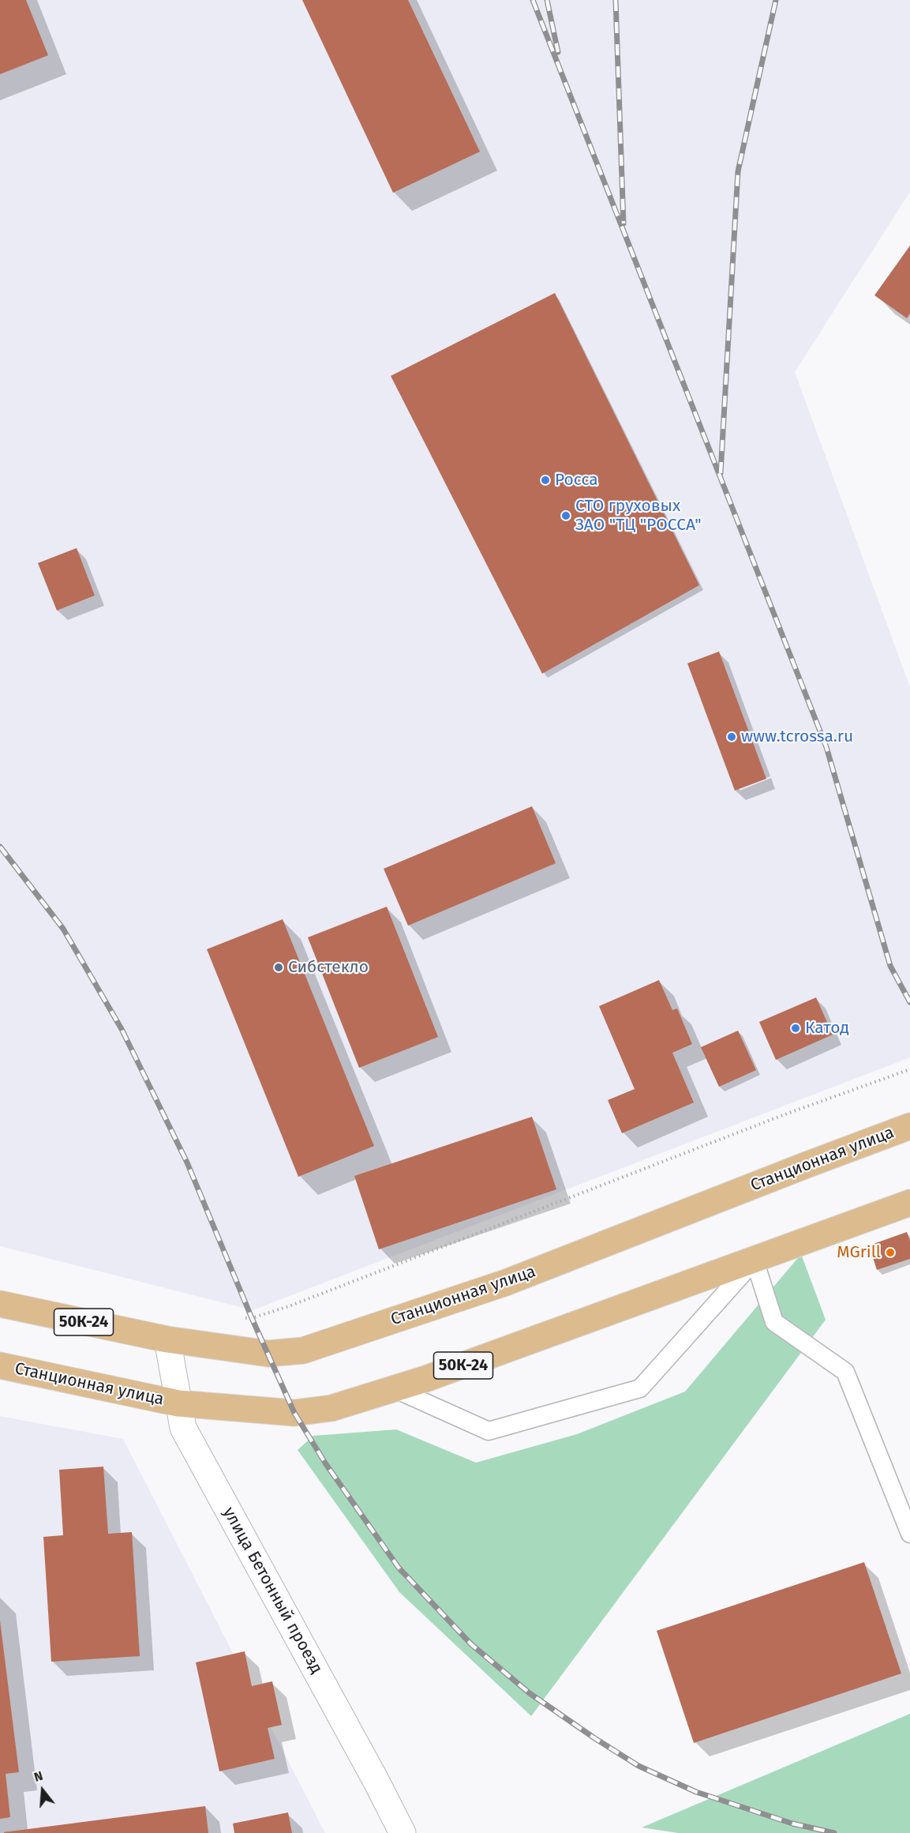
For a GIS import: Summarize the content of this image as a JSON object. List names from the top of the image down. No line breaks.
{"streets":{"main road":["Станционная улица","50К-24"],"street":["улица Бетонный проезд"]},"crossings":[["Станционная улица","улица Бетонный проезд"]],"places":["Росса","СТО груховых ЗАО \"ТЦ \"РОССА\"","www.tcrossa.ru","Сибстекло","Катод","MGrill"],"north":"top"}
